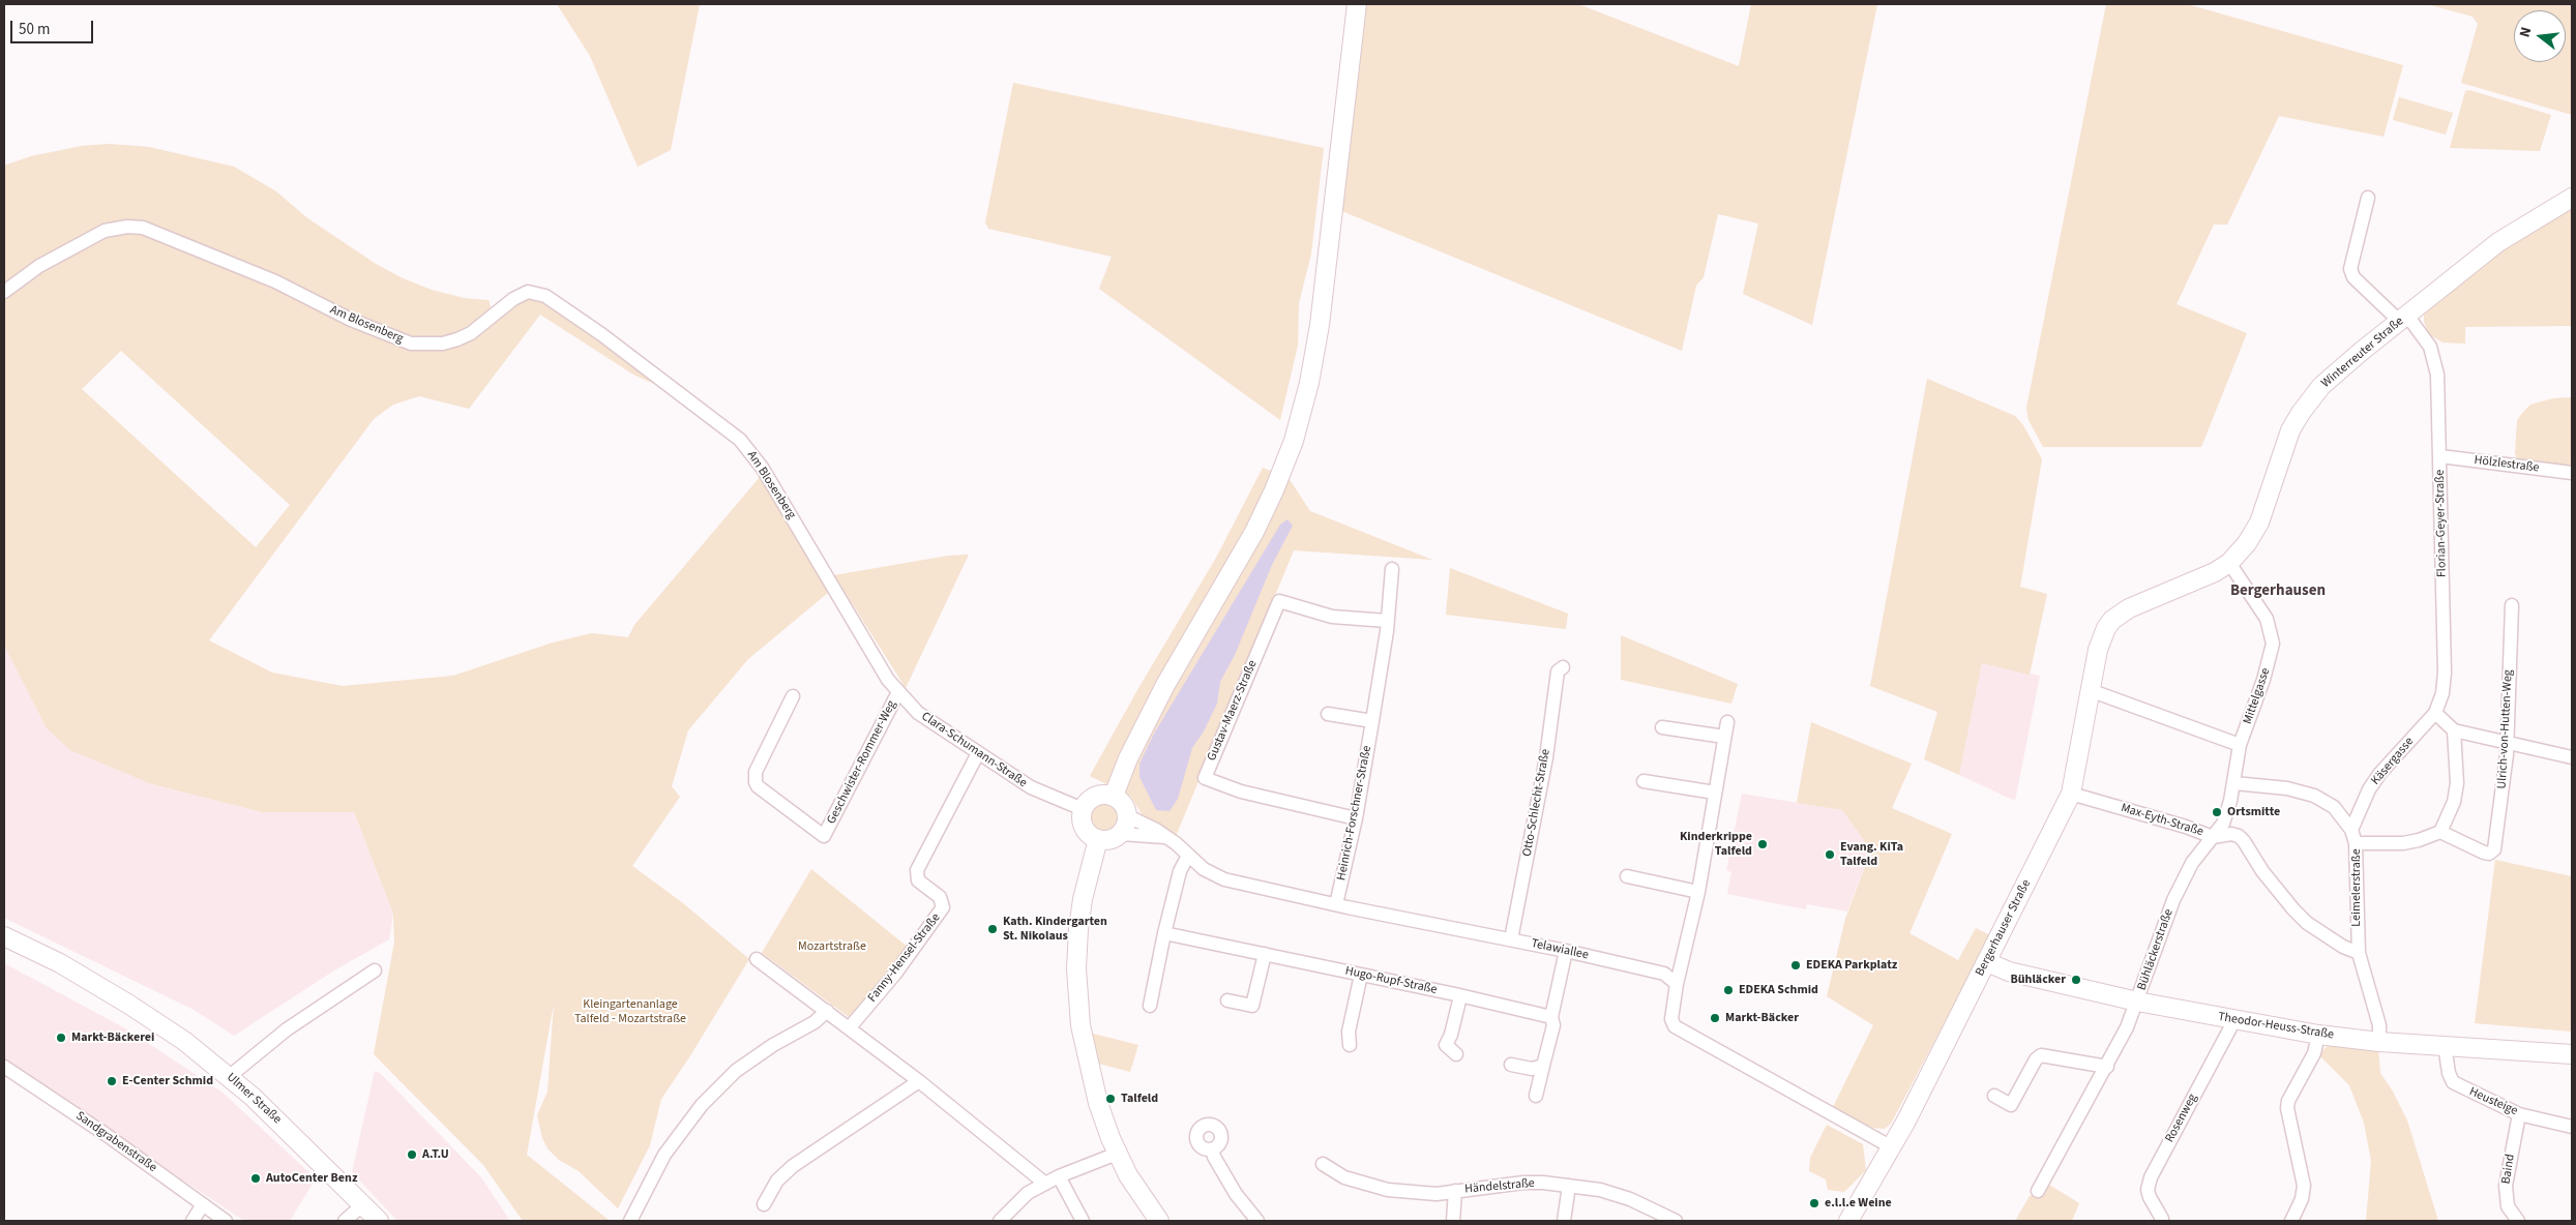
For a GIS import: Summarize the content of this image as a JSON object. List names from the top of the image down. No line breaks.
{"streets":{"street":["Am Blosenberg","Winterreuter Straße","Hölzlestraße","Florian-Geyer-Straße","Mittelgasse","Gustav-Maerz-Straße","Ulrich-von-Hutten-Weg","Clara-Schumann-Straße","Käsergasse","Geschwister-Rommer-Weg","Otto-Schlecht-Straße","Heinrich-Forschner-Straße","Max-Eyth-Straße","Leimelerstraße","Bergerhauser Straße","Telawiallee","Bühläckerstraße","Fanny-Hensel-Straße","Hugo-Rupf-Straße","Theodor-Heuss-Straße","Ulmer Straße","Heusteige","Rosenweg","Sandgrabenstraße","Baind","Händelstraße"]},"crossings":[["Am Blosenberg","Clara-Schumann-Straße"],["Winterreuter Straße","Florian-Geyer-Straße"],["Winterreuter Straße","Mittelgasse"],["Winterreuter Straße","Bergerhauser Straße"],["Hölzlestraße","Florian-Geyer-Straße"],["Florian-Geyer-Straße","Käsergasse"],["Mittelgasse","Max-Eyth-Straße"],["Mittelgasse","Bühläckerstraße"],["Gustav-Maerz-Straße","Heinrich-Forschner-Straße"],["Ulrich-von-Hutten-Weg","Leimelerstraße"],["Clara-Schumann-Straße","Geschwister-Rommer-Weg"],["Clara-Schumann-Straße","Telawiallee"],["Clara-Schumann-Straße","Fanny-Hensel-Straße"],["Otto-Schlecht-Straße","Telawiallee"],["Heinrich-Forschner-Straße","Telawiallee"],["Max-Eyth-Straße","Leimelerstraße"],["Max-Eyth-Straße","Bergerhauser Straße"],["Max-Eyth-Straße","Bühläckerstraße"],["Leimelerstraße","Theodor-Heuss-Straße"],["Bergerhauser Straße","Theodor-Heuss-Straße"],["Bühläckerstraße","Theodor-Heuss-Straße"],["Theodor-Heuss-Straße","Heusteige"],["Theodor-Heuss-Straße","Rosenweg"],["Heusteige","Baind"]],"districts":["Bergerhausen"],"parks":["Mozartstraße","Kleingartenanlage Talfeld - Mozartstraße"],"places":["Ortsmitte","Kinderkrippe Talfeld","Evang. KiTa Talfeld","Kath. Kindergarten St. Nikolaus","EDEKA Parkplatz","Bühläcker","EDEKA Schmid","Markt-Bäcker","Markt-Bäckerei","E-Center Schmid","Talfeld","A.T.U","AutoCenter Benz","e.l.l.e Weine"],"scale_bar":"50 m","north":"left"}
